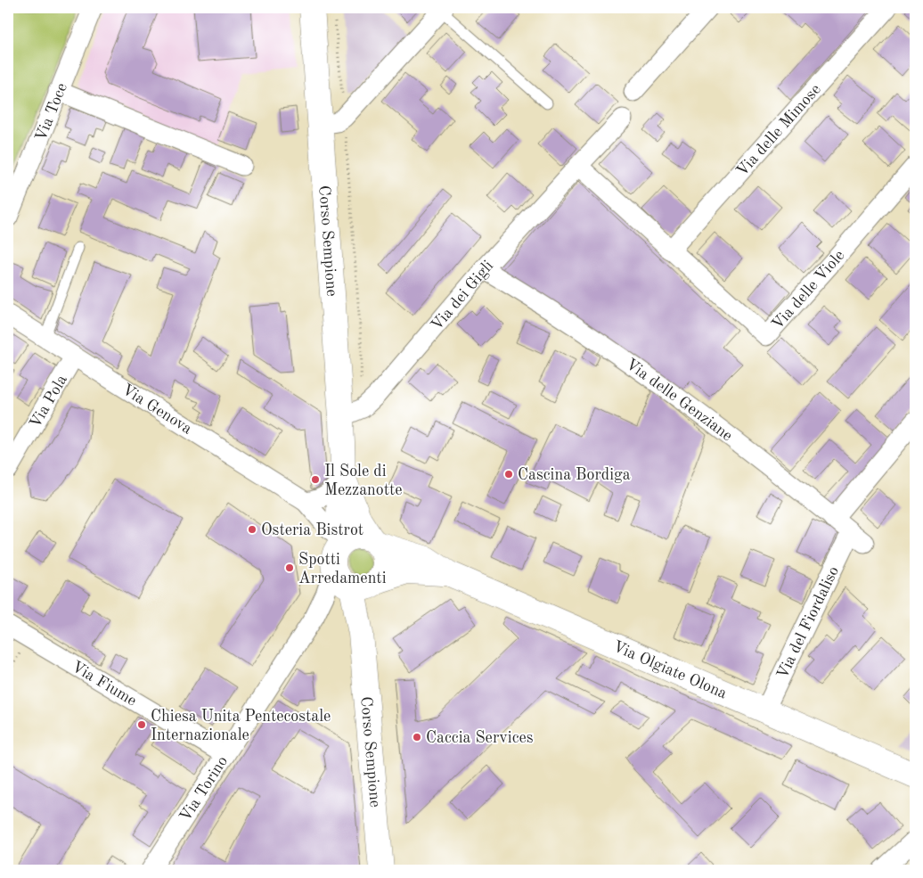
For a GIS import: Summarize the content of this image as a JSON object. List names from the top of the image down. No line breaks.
{"streets":{"main road":["Corso Sempione","Via Olgiate Olona"],"street":["Via Toce","Via delle Mimose","Via delle Viole","Via dei Gigli","Via delle Genziane","Via Pola","Via Genova","Via del Fiordaliso","Via Fiume","Via Torino"]},"crossings":[["Via delle Mimose","Via delle Viole"],["Corso Sempione","Via dei Gigli"],["Corso Sempione","Via Genova"],["Corso Sempione","Via Olgiate Olona"],["Corso Sempione","Via Torino"],["Via dei Gigli","Via delle Genziane"],["Via delle Genziane","Via del Fiordaliso"],["Via Pola","Via Genova"],["Via Genova","Via Olgiate Olona"],["Via Genova","Via Torino"],["Via del Fiordaliso","Via Olgiate Olona"],["Via Olgiate Olona","Via Torino"],["Via Fiume","Via Torino"]],"places":["Cascina Bordiga","Il Sole di Mezzanotte","Osteria Bistrot","Spotti Arredamenti","Chiesa Unita Pentecostale Internazionale","Caccia Services"]}
